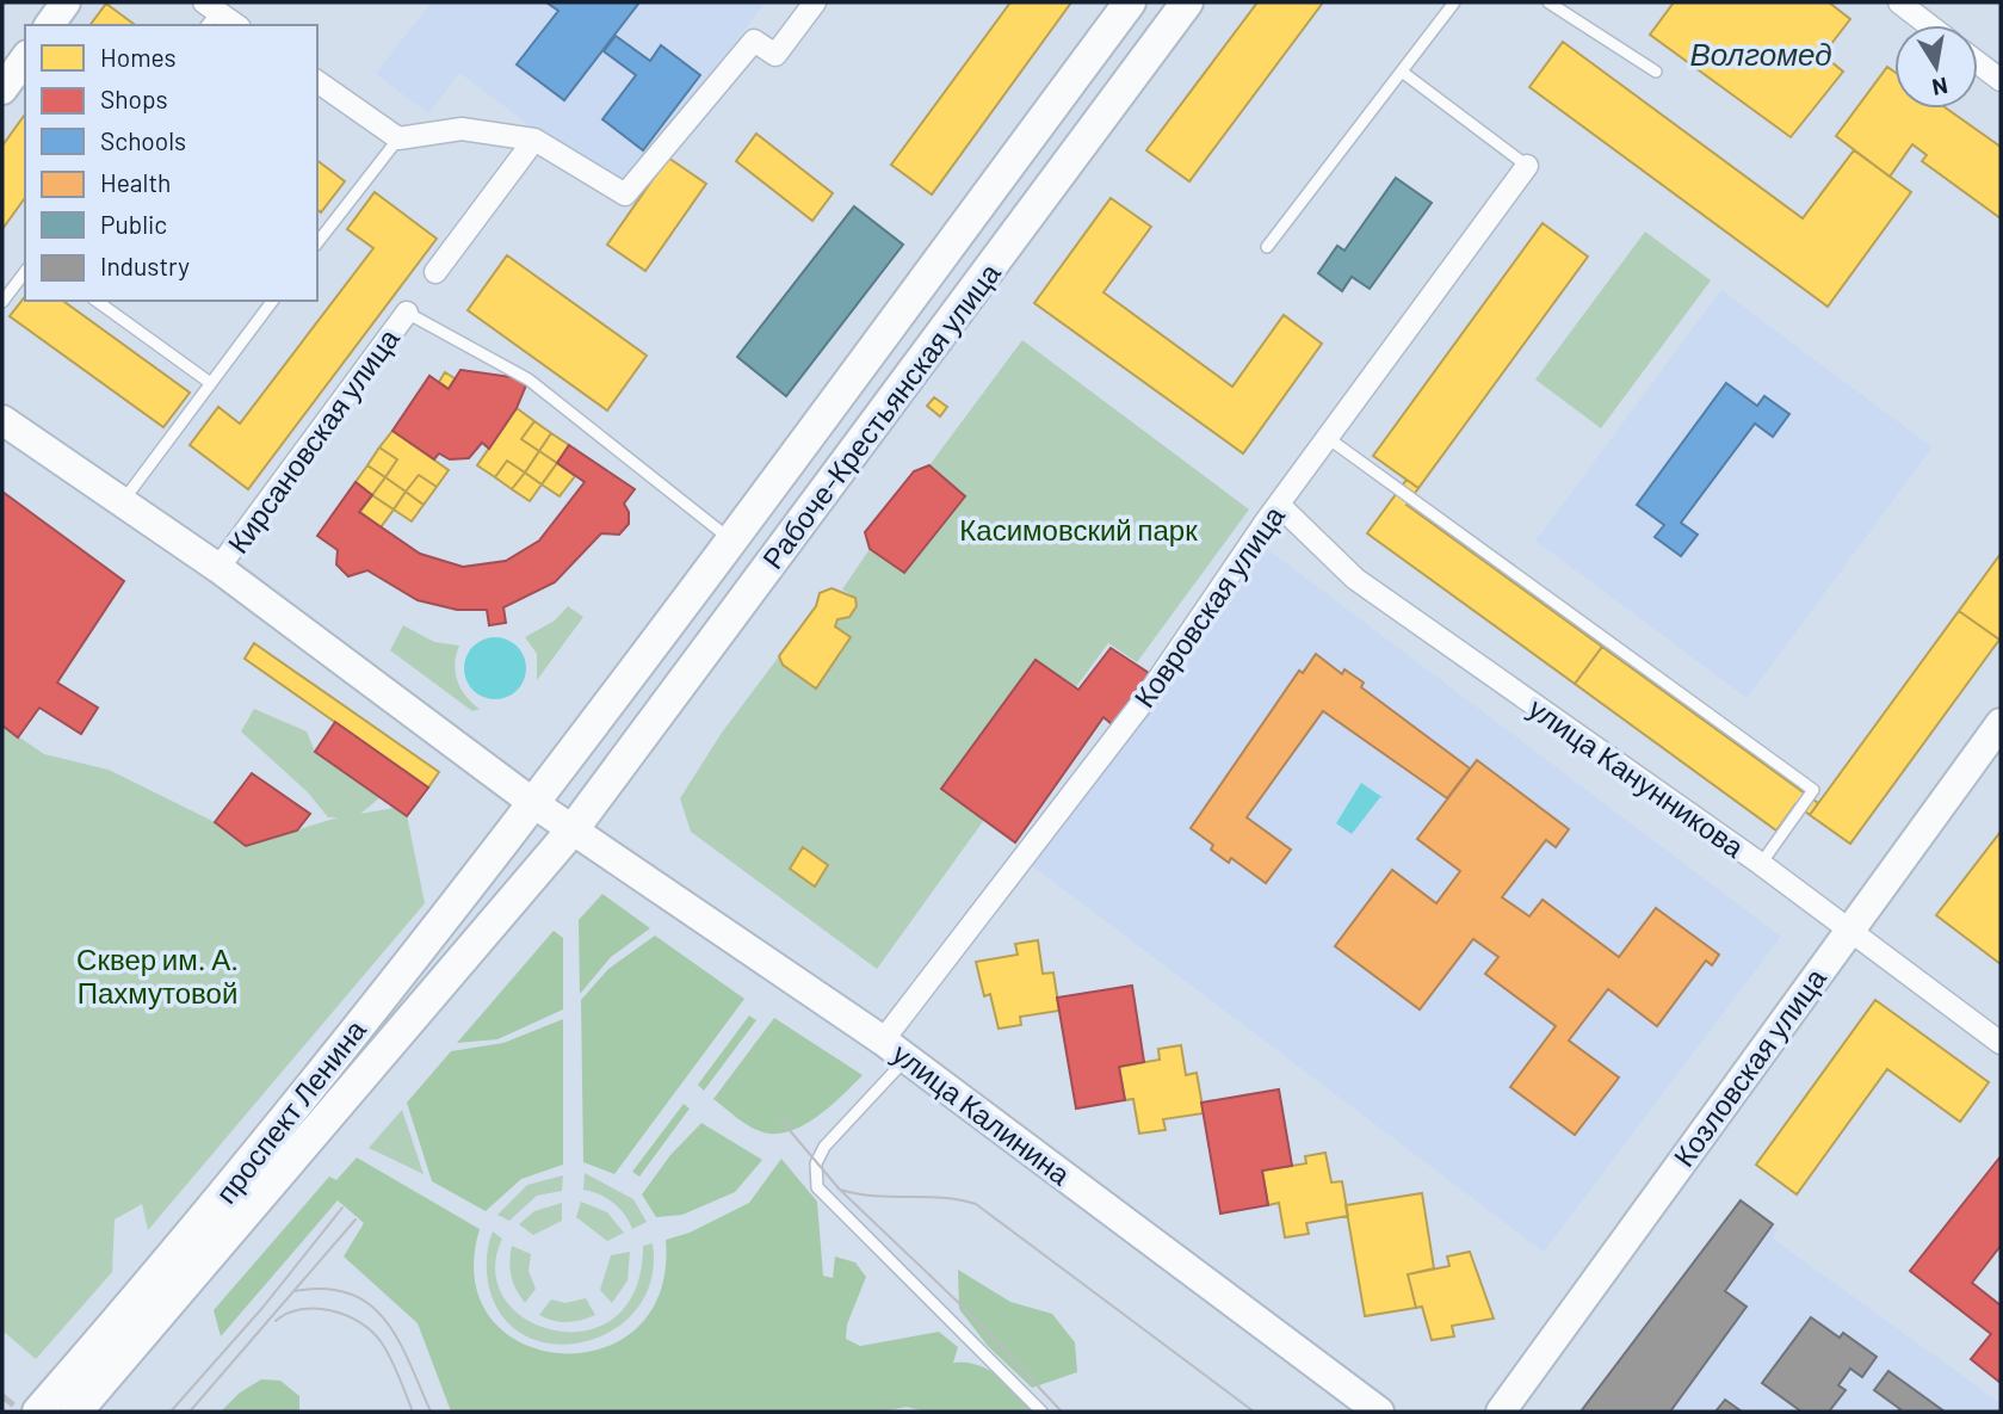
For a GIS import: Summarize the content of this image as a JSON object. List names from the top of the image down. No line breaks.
{"streets":{"main road":["Рабоче-Крестьянская улица","проспект Ленина"],"street":["Кирсановская улица","Ковровская улица","улица Канунникова","Козловская улица","улица Калинина"]},"crossings":[["Рабоче-Крестьянская улица","проспект Ленина"],["Рабоче-Крестьянская улица","улица Калинина"],["Кирсановская улица","улица Калинина"],["Ковровская улица","улица Канунникова"],["Ковровская улица","улица Калинина"],["улица Канунникова","Козловская улица"],["проспект Ленина","улица Калинина"]],"water":["Волгомед"],"parks":["Касимовский парк","Сквер им. А. Пахмутовой"],"legend":["Homes","Shops","Schools","Health","Public","Industry"],"north":"bottom"}
